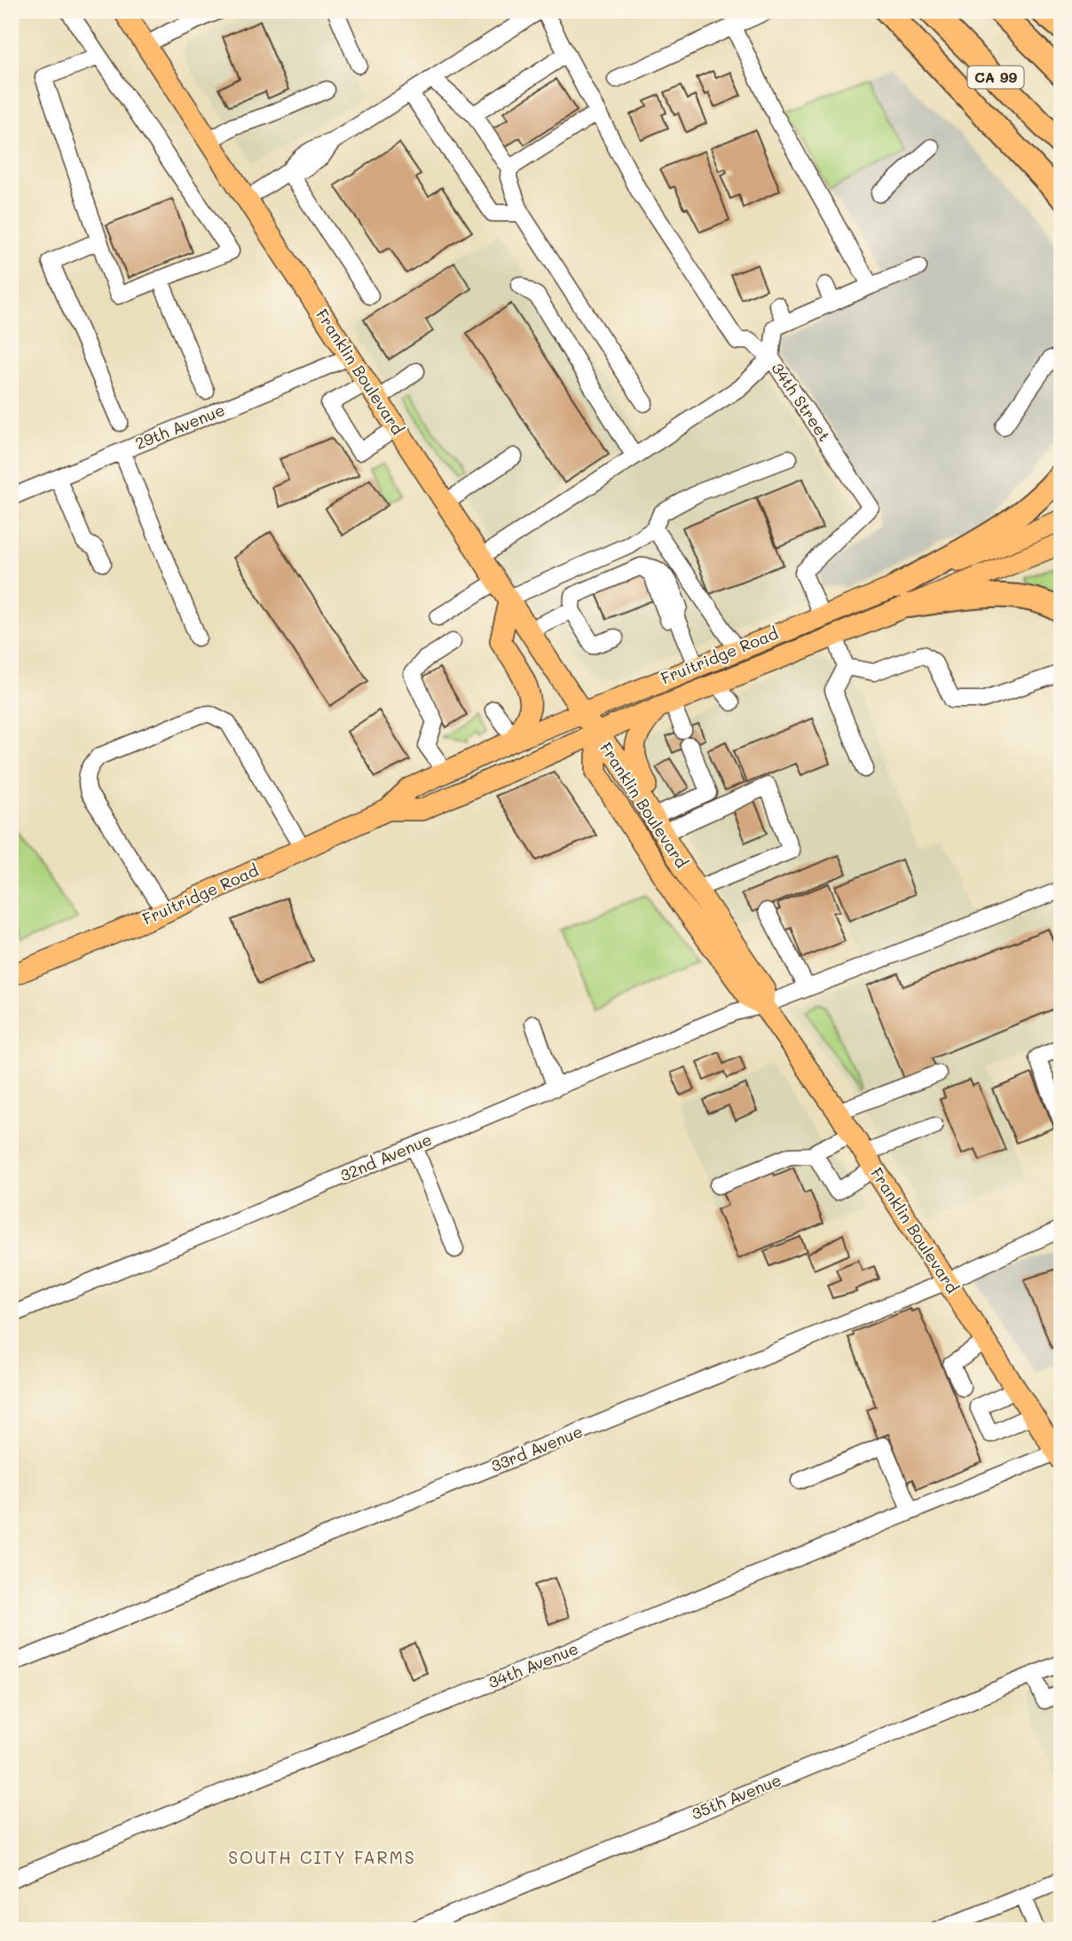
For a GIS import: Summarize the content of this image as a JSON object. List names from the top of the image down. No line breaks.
{"streets":{"highway":["CA 99"],"main road":["Franklin Boulevard","Fruitridge Road"],"street":["34th Street","29th Avenue","32nd Avenue","33rd Avenue","34th Avenue","35th Avenue"]},"crossings":[["Franklin Boulevard","29th Avenue"],["Franklin Boulevard","Fruitridge Road"],["Franklin Boulevard","32nd Avenue"],["Franklin Boulevard","33rd Avenue"],["Franklin Boulevard","34th Avenue"],["34th Street","Fruitridge Road"]],"districts":["SOUTH CITY FARMS"]}
